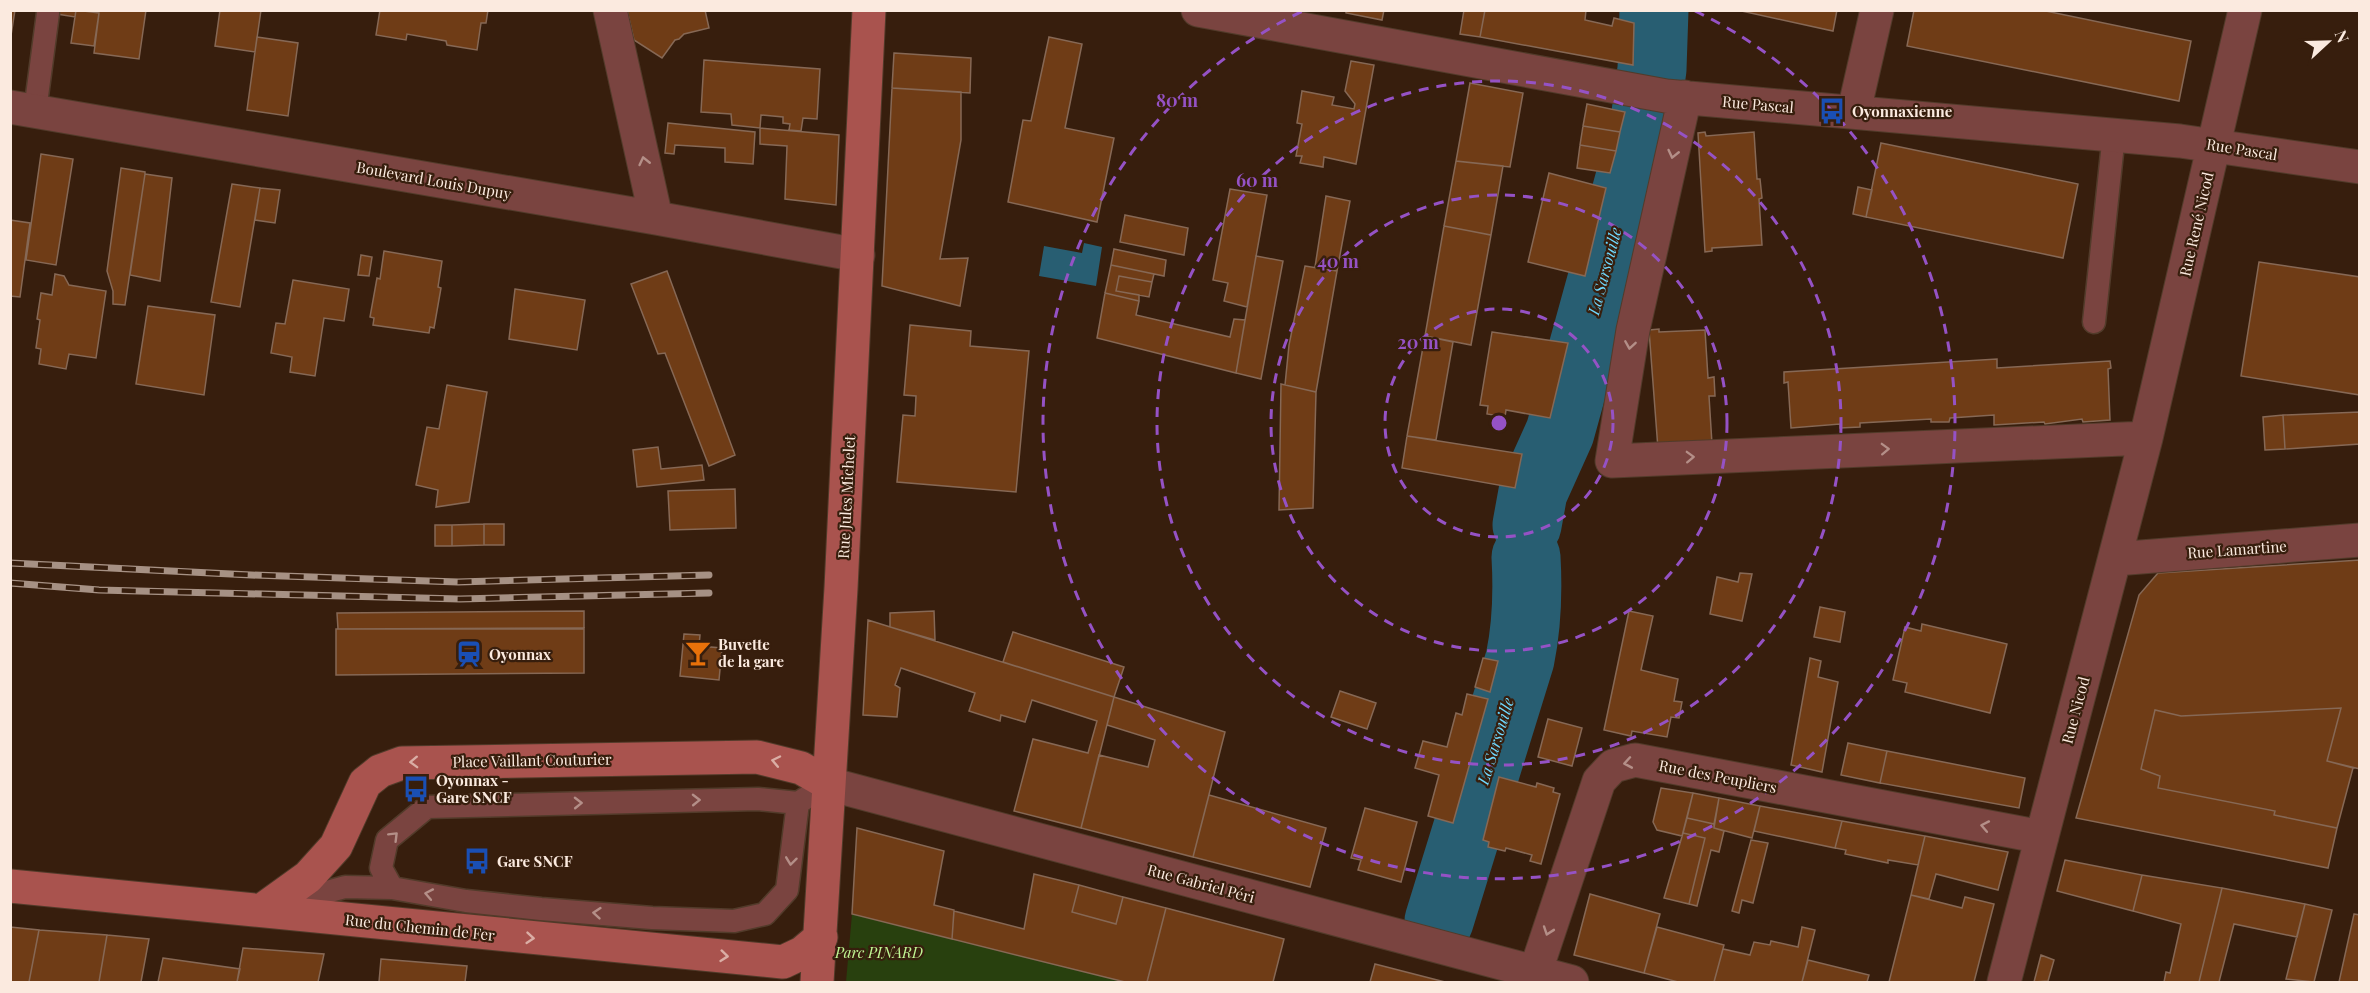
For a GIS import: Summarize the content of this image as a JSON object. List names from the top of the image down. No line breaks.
{"streets":{"street":["Rue Pascal","Boulevard Louis Dupuy","Rue René Nicod","Rue Jules Michelet","Rue Lamartine","Rue Nicod","Place Vaillant Couturier","Rue des Peupliers","Rue Gabriel Péri","Rue du Chemin de Fer"]},"crossings":[["Rue Pascal","Rue René Nicod"],["Boulevard Louis Dupuy","Rue Jules Michelet"],["Rue René Nicod","Rue Nicod"],["Rue Jules Michelet","Place Vaillant Couturier"],["Rue Jules Michelet","Rue Gabriel Péri"],["Rue Jules Michelet","Rue du Chemin de Fer"],["Rue Lamartine","Rue Nicod"],["Rue Nicod","Rue des Peupliers"],["Place Vaillant Couturier","Rue Gabriel Péri"],["Place Vaillant Couturier","Rue du Chemin de Fer"],["Rue des Peupliers","Rue Gabriel Péri"]],"one_way":["Place Vaillant Couturier","Rue du Chemin de Fer"],"water":["La Sarsouille"],"parks":["Parc PINARD"],"places":{"bus stop":["Oyonnaxienne","Oyonnax - Gare SNCF","Gare SNCF"],"bar":["Buvette de la gare"],"station":["Oyonnax"]},"north":"right","rings":["80 m","60 m","40 m","20 m"]}
